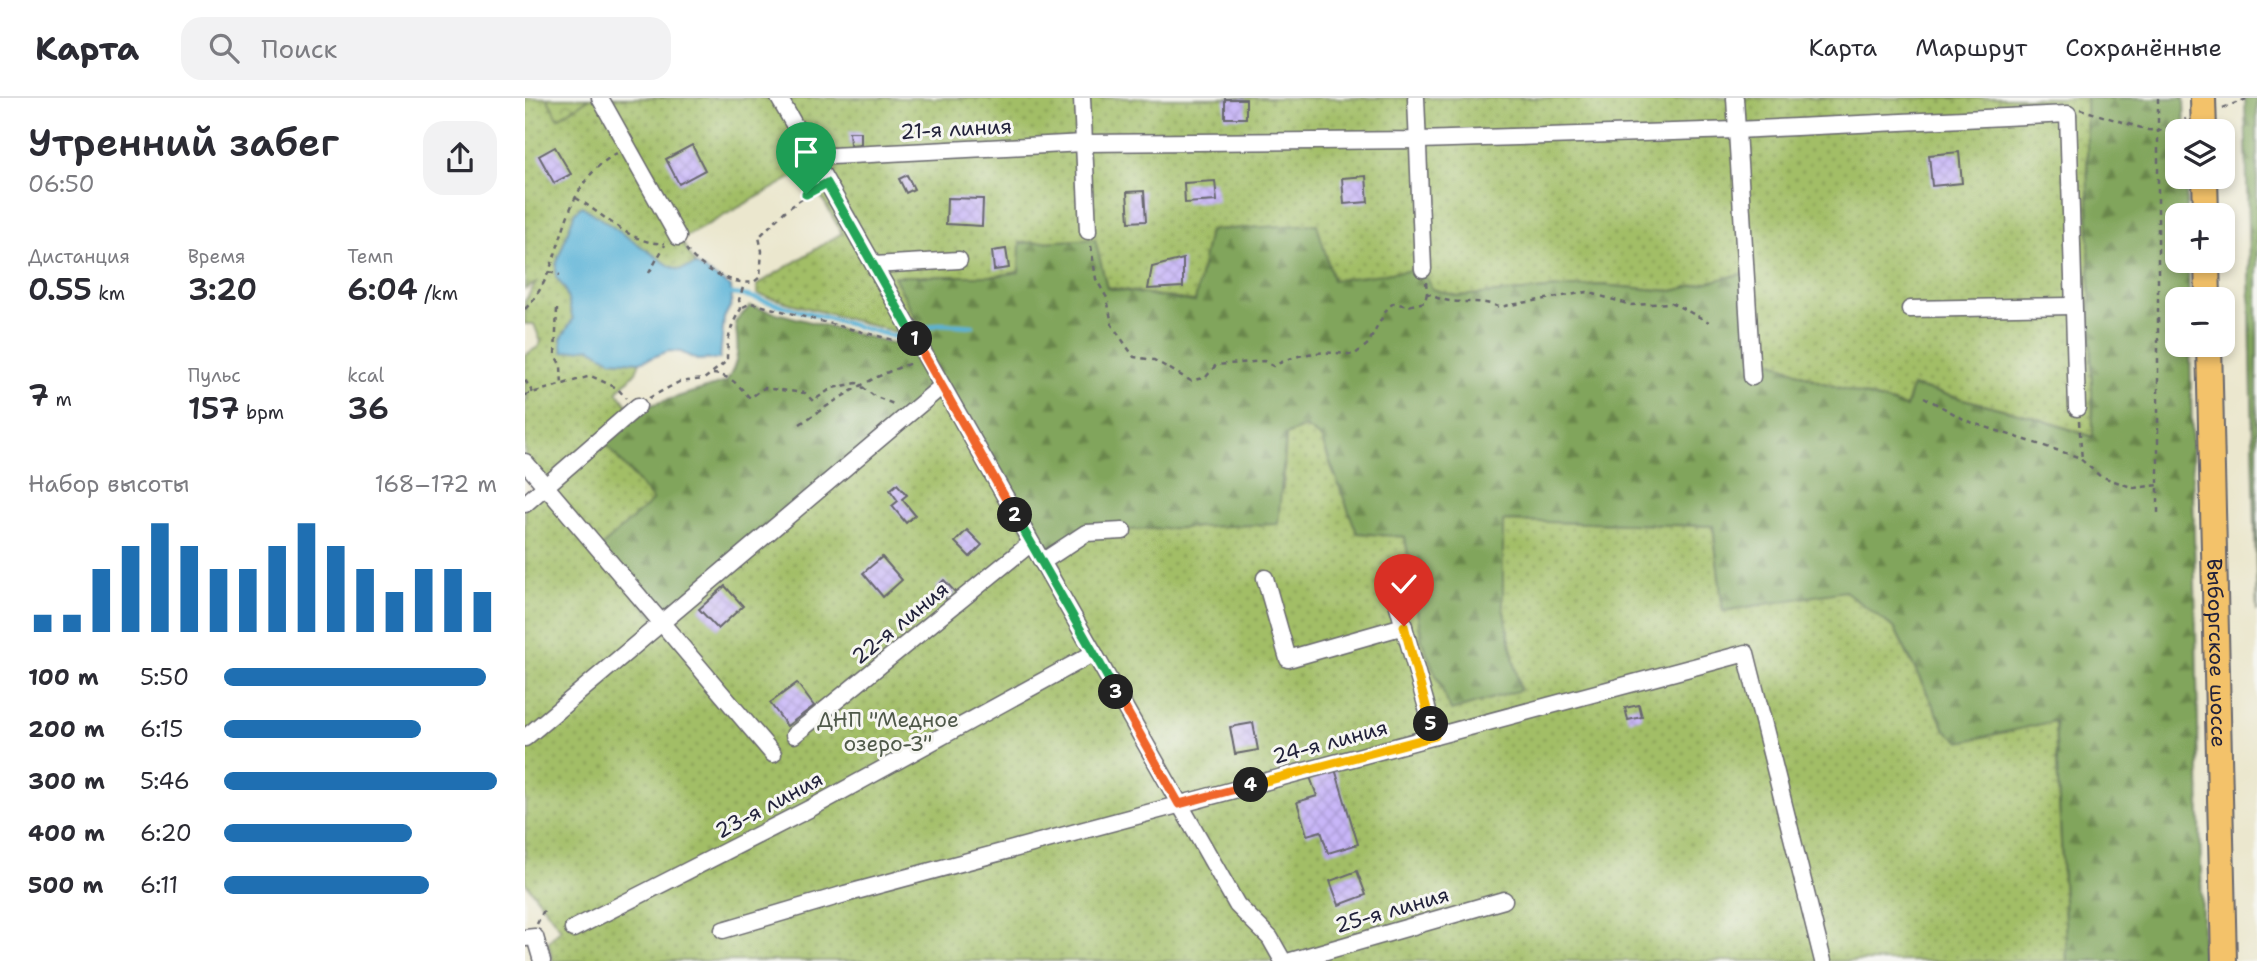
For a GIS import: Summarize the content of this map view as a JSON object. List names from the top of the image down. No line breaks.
{"streets":{"main road":["Выборгское шоссе"],"street":["21-я линия","22-я линия","24-я линия","23-я линия","25-я линия"]},"parks":["ДНП \"Медное озеро-3\""],"page":{"header":"Карта","search":"Поиск","nav":["Карта","Маршрут","Сохранённые"],"heading":["Утренний забег","06:50"],"map_buttons":["+","−"],"stats":[["Дистанция","0.55 km"],["Время","3:20"],["Темп","6:04 /km"],["7 m"],["Пульс","157 bpm"],["kcal","36"]],"pins":["1","2","3","5","4"],"chart":["Набор высоты","168–172 m"],"list":[{"name":"100 m","note":"5:50"},{"name":"200 m","note":"6:15"},{"name":"300 m","note":"5:46"},{"name":"400 m","note":"6:20"},{"name":"500 m","note":"6:11"}]}}
